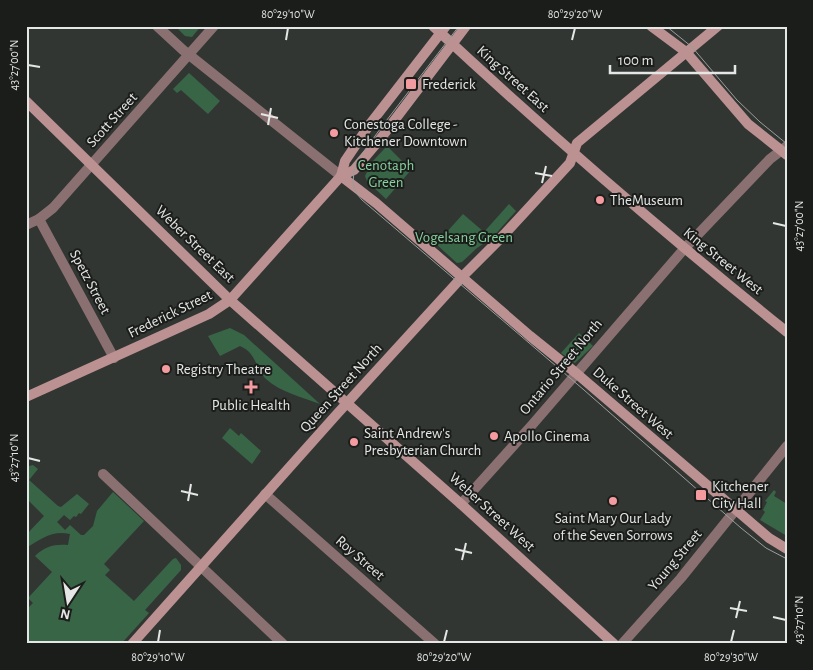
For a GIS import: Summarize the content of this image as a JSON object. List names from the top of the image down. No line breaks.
{"streets":{"main road":["King Street East","Weber Street East","King Street West","Frederick Street","Queen Street North","Duke Street West","Weber Street West"],"street":["Scott Street","Spetz Street","Ontario Street North","Roy Street","Young Street"]},"crossings":[["King Street East","King Street West"],["King Street East","Frederick Street"],["King Street East","Queen Street North"],["Scott Street","Weber Street East"],["Scott Street","Spetz Street"],["Weber Street East","Frederick Street"],["Weber Street East","Queen Street North"],["Weber Street East","Weber Street West"],["King Street West","Ontario Street North"],["King Street West","Queen Street North"],["Spetz Street","Frederick Street"],["Frederick Street","Duke Street West"],["Ontario Street North","Duke Street West"],["Ontario Street North","Weber Street West"],["Queen Street North","Duke Street West"],["Queen Street North","Weber Street West"],["Queen Street North","Roy Street"],["Duke Street West","Young Street"]],"parks":["Cenotaph Green","Vogelsang Green"],"places":{"transit":["Frederick","Kitchener City Hall"],"other":["Conestoga College - Kitchener Downtown","TheMuseum","Registry Theatre","Apollo Cinema","Saint Andrew's Presbyterian Church","Saint Mary Our Lady of the Seven Sorrows"],"health":["Public Health"]},"scale_bar":"100 m","north":"bottom","coordinates":["80°29'10\"W","80°29'20\"W","43°27'00\"N","43°27'10\"N","80°29'30\"W"]}
